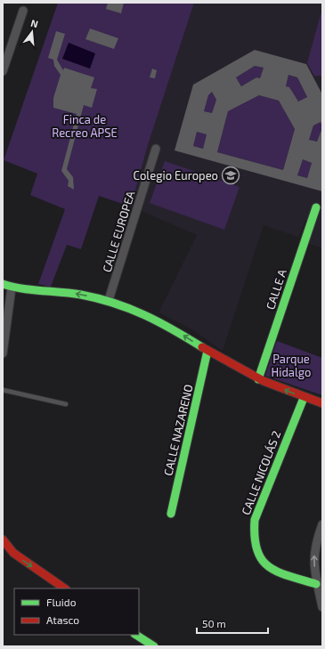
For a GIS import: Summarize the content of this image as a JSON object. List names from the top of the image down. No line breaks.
{"streets":{"street":["CALLE EUROPEA","CALLE A","CALLE NAZARENO","CALLE NICOLÁS 2"]},"parks":["Finca de Recreo APSE","Parque Hidalgo"],"places":{"school or university":["Colegio Europeo"]},"legend":["Fluido","Atasco"],"scale_bar":"50 m","north":"top"}
